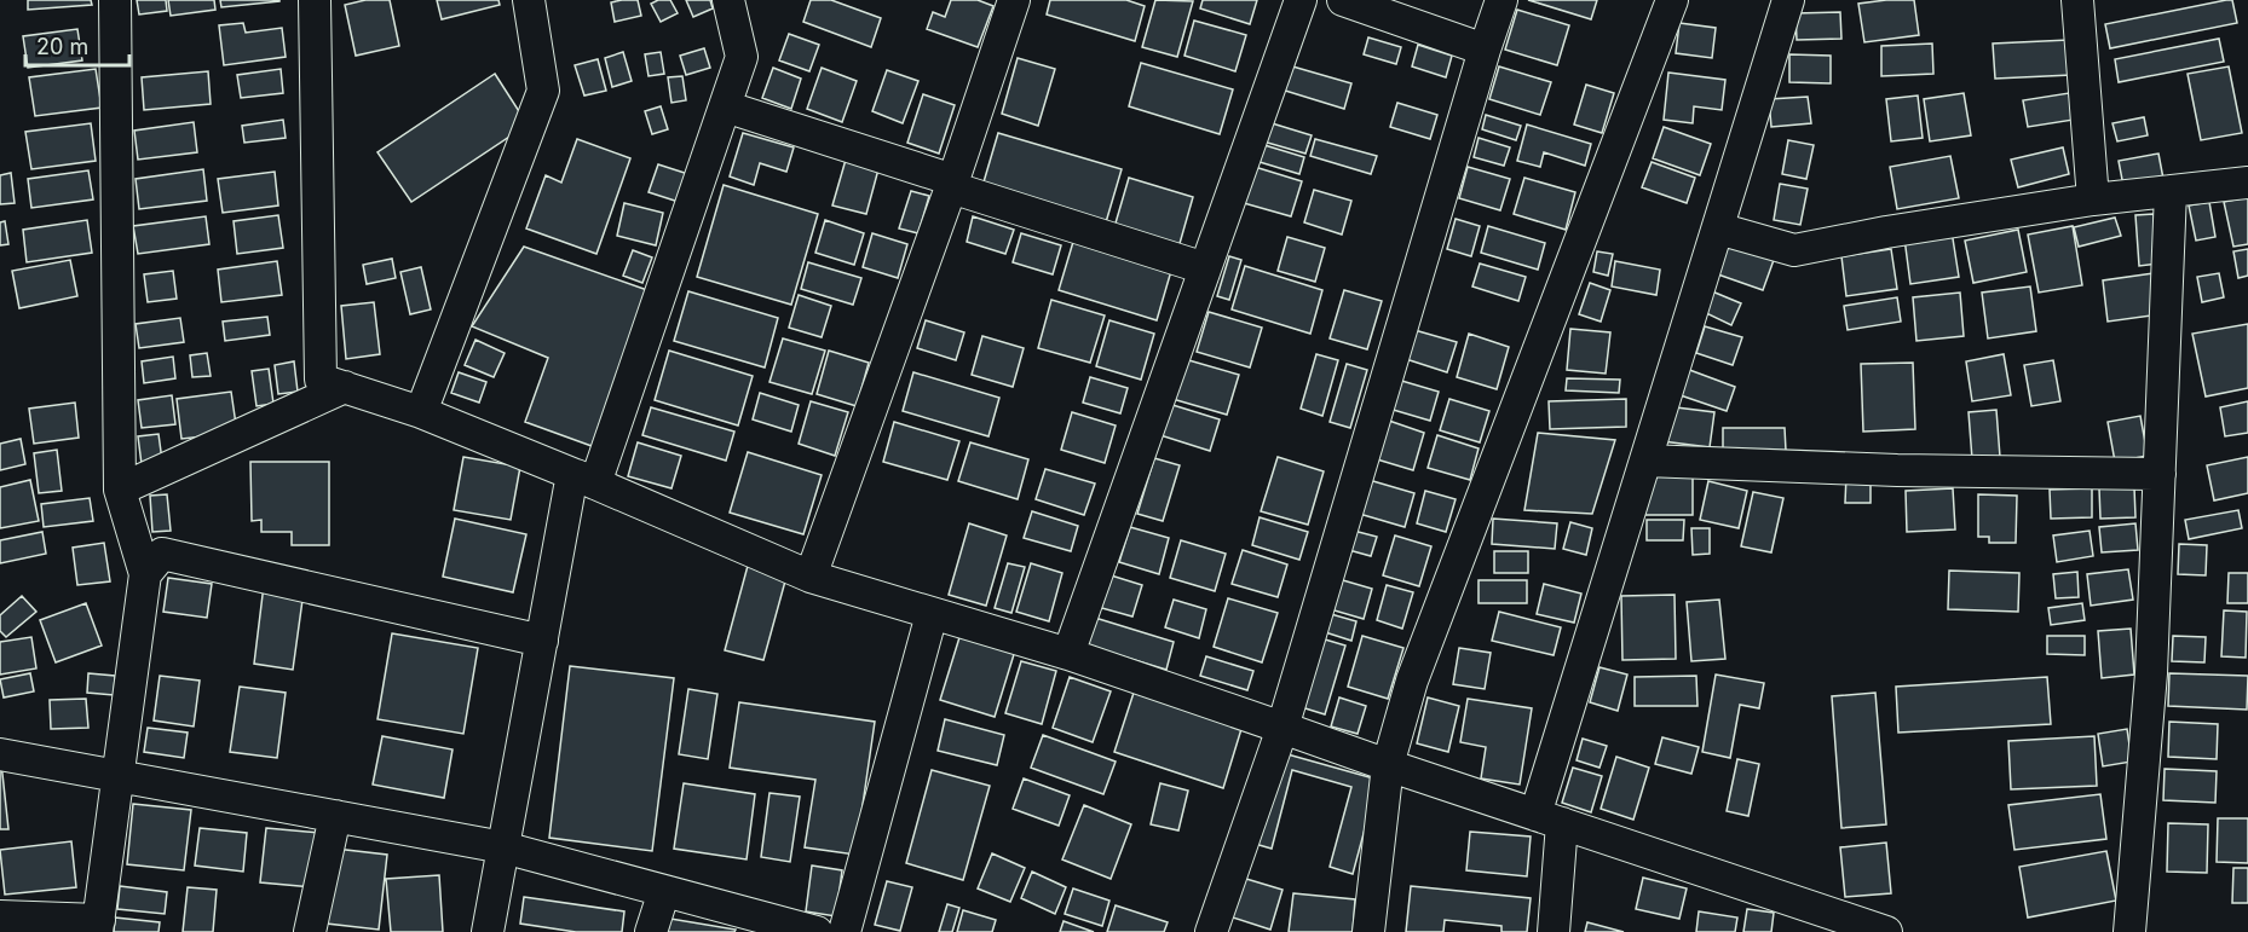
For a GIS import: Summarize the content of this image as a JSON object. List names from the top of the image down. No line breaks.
{"scale_bar":"20 m"}
